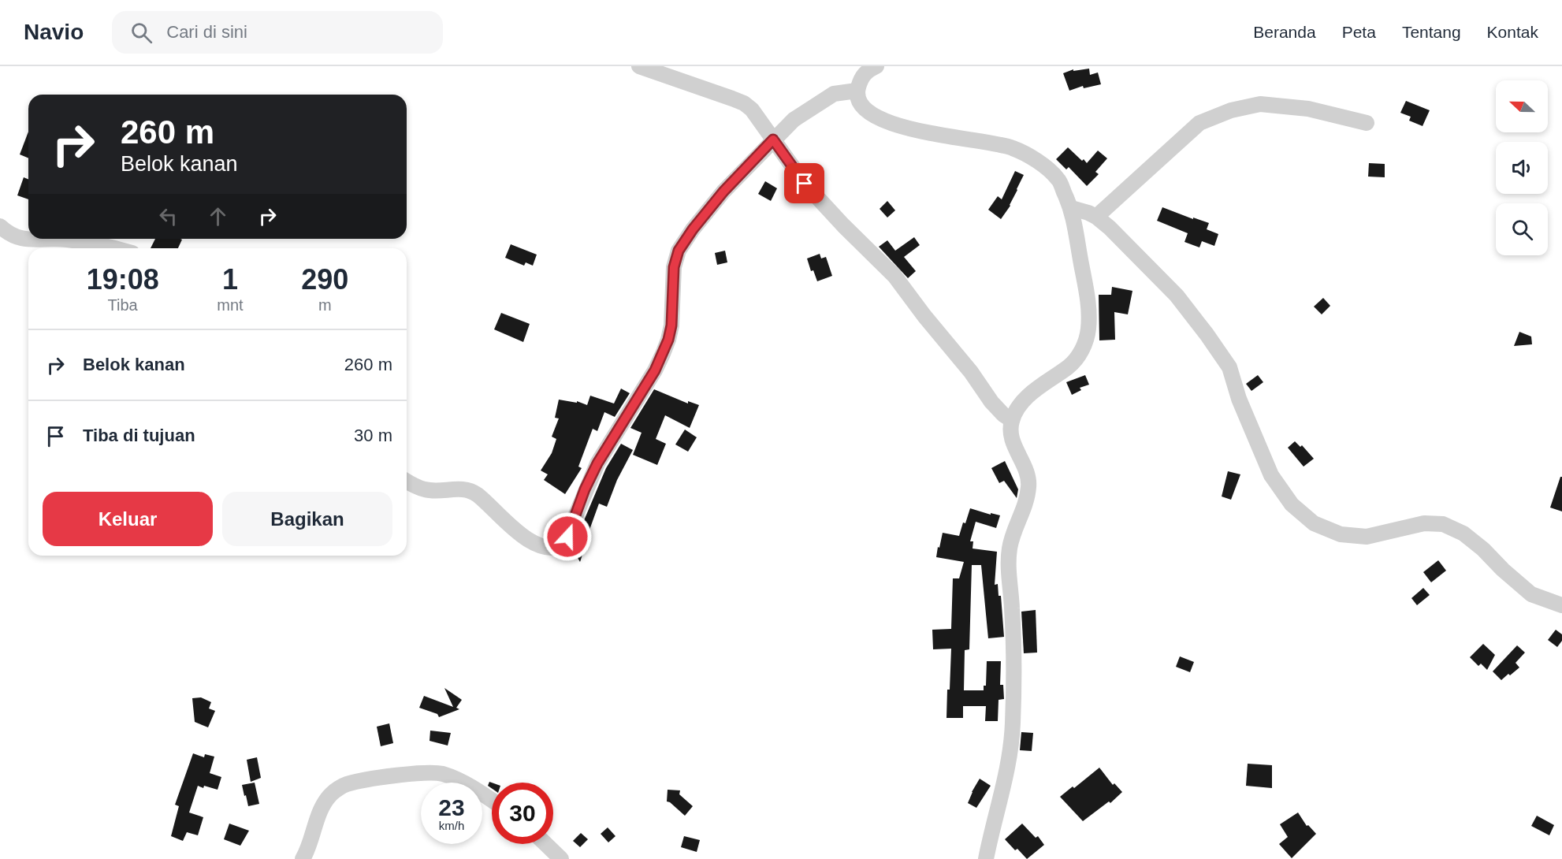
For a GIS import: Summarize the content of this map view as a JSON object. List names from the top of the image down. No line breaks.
{"north":"left","page":{"header":"Navio","search":"Cari di sini","nav":["Beranda","Peta","Tentang","Kontak"],"turn":["260 m","Belok kanan"],"eta":["19:08","Tiba","1","mnt","290","m"],"list":[{"name":"Belok kanan","value":"260 m"},{"name":"Tiba di tujuan","value":"30 m"}],"buttons":["Keluar","Bagikan"],"speed":"23 km/h","limit":"30"}}
